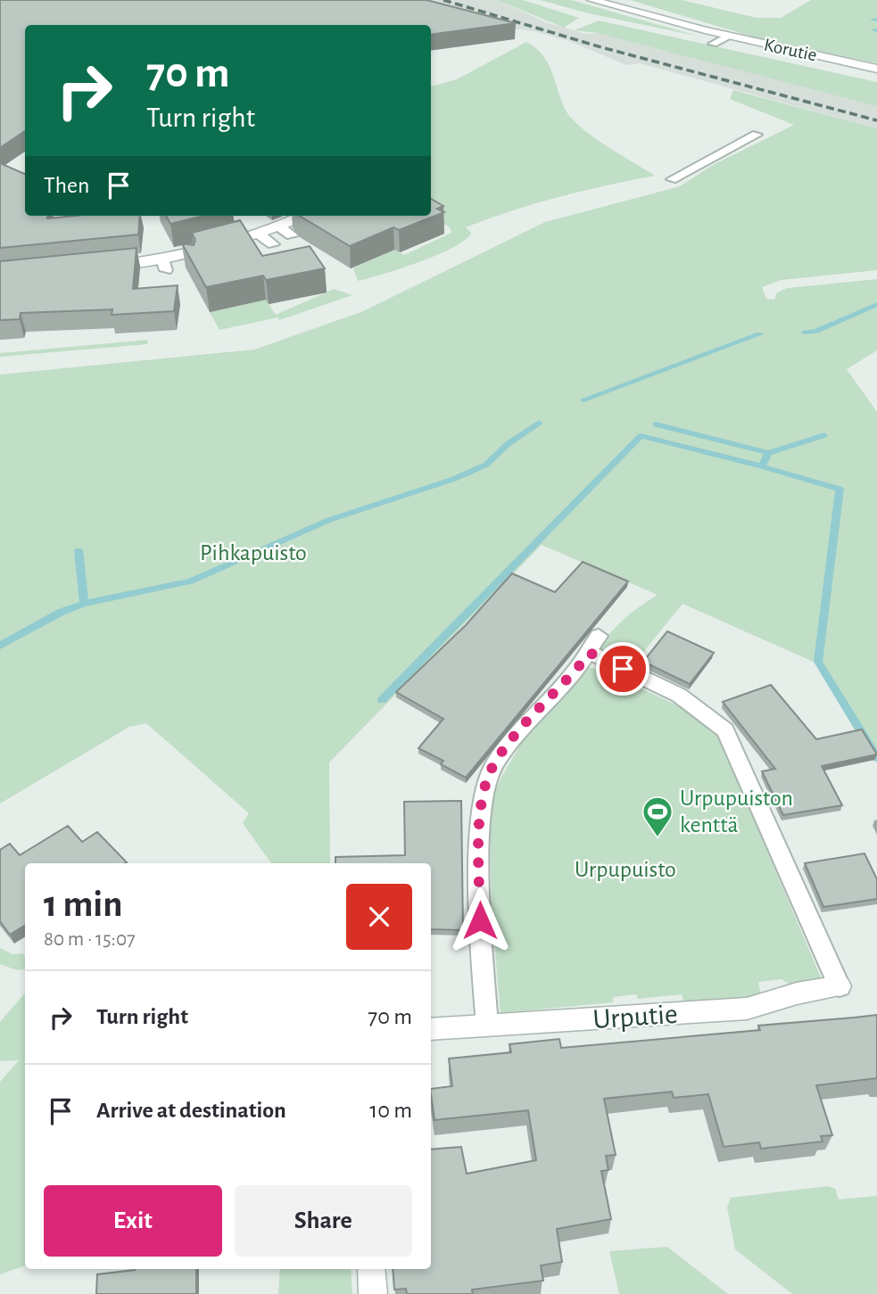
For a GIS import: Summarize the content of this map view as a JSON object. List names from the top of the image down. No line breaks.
{"streets":{"street":["Korutie","Urputie"]},"parks":["Pihkapuisto","Urpupuisto"],"places":{"sports":["Urpupuiston kenttä"]},"page":{"turn":["70 m","Turn right"],"then":"Then","heading":["1 min","80 m · 15:07"],"list":[{"name":"Turn right","value":"70 m"},{"name":"Arrive at destination","value":"10 m"}],"buttons":["Exit","Share"]}}
